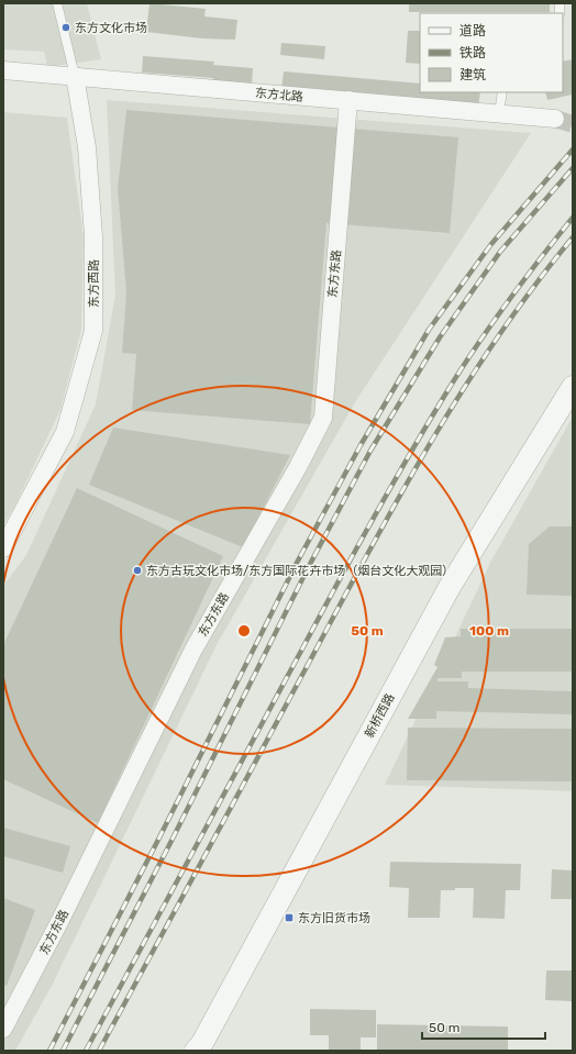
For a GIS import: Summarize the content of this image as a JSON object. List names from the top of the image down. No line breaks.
{"streets":{"street":["东方北路","东方东路","东方西路","新桥西路"]},"crossings":[["东方北路","东方东路"],["东方北路","东方西路"]],"places":{"other":["东方文化市场","东方古玩文化市场/东方国际花卉市场（烟台文化大观园）"],"transit":["东方旧货市场"]},"legend":["道路","铁路","建筑"],"scale_bar":"50 m","rings":["50 m","100 m"]}
